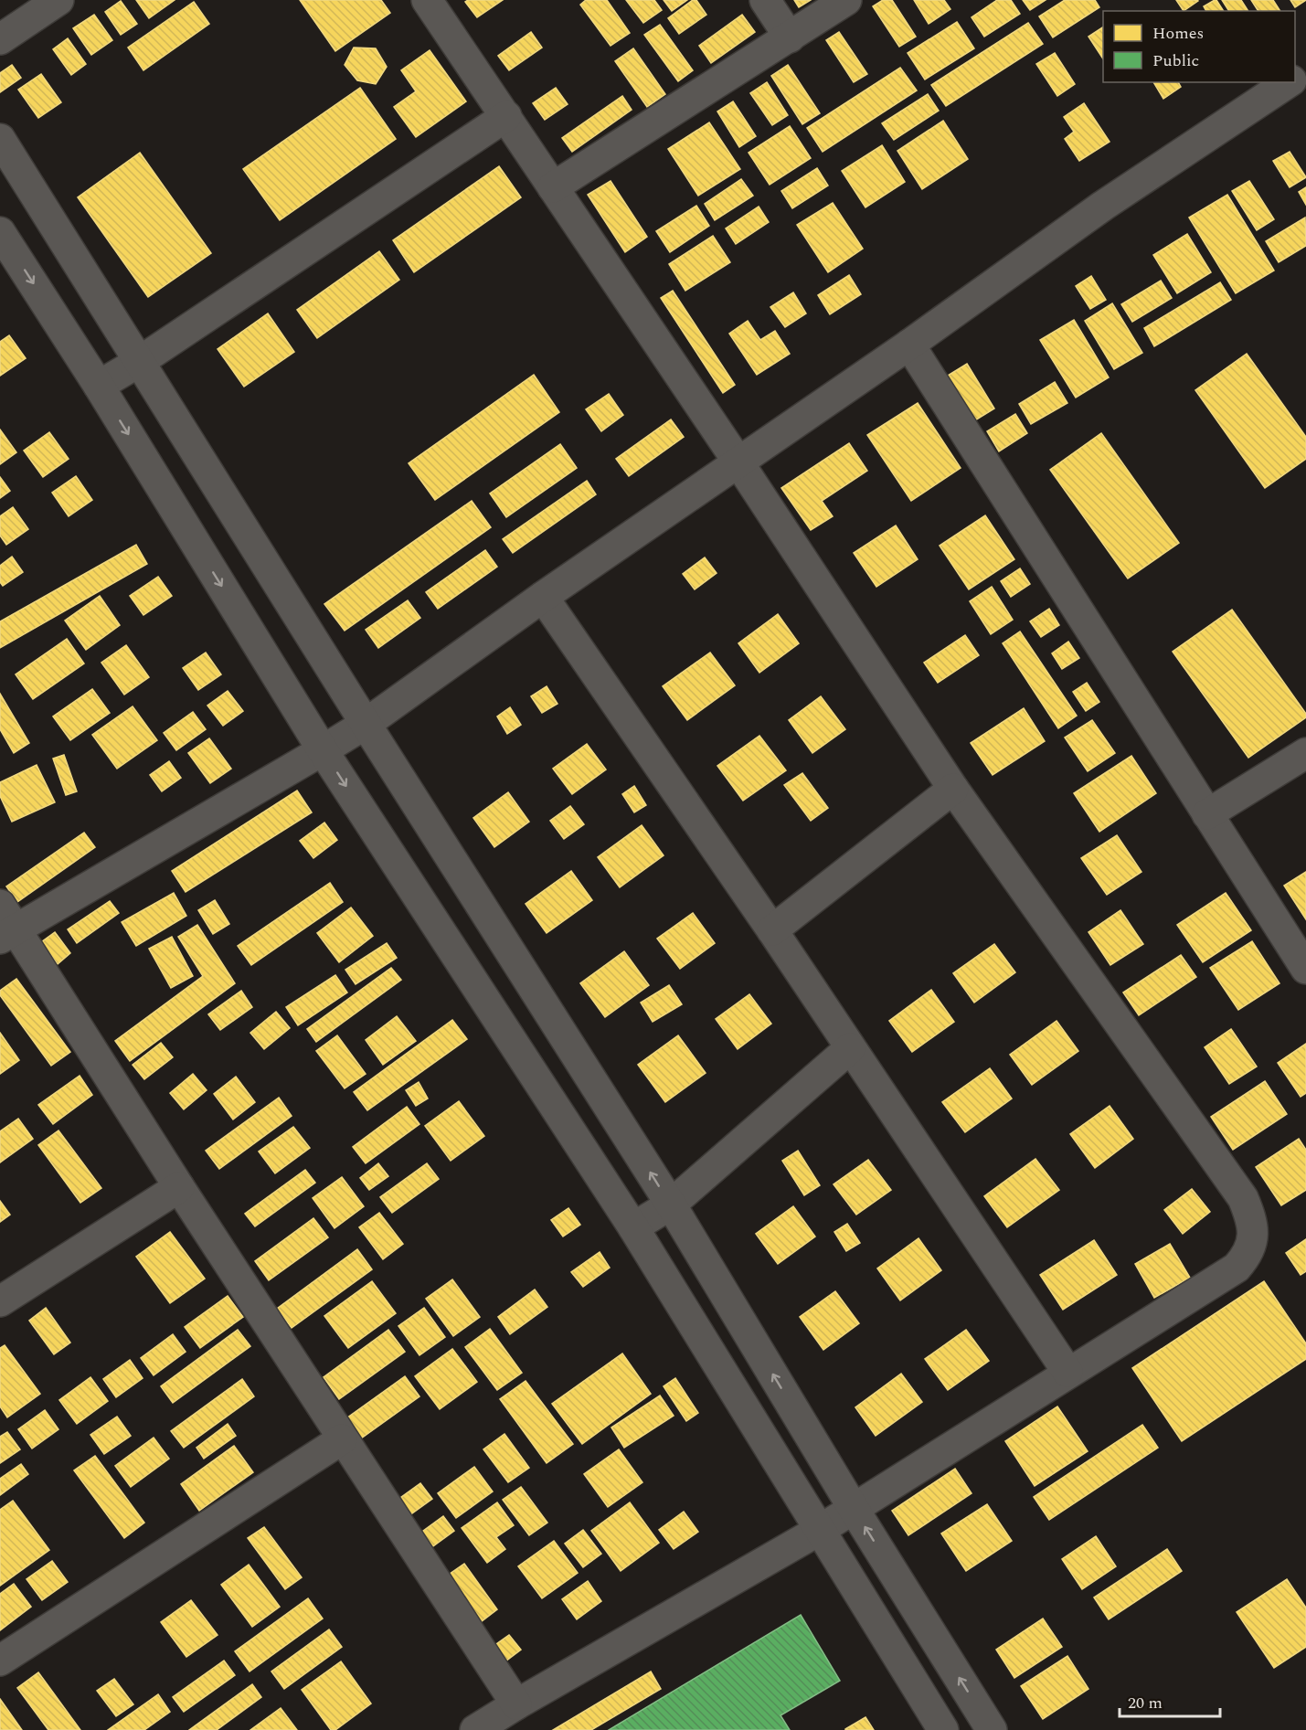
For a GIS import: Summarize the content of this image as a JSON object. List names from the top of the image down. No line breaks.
{"legend":["Homes","Public"],"scale_bar":"20 m"}
